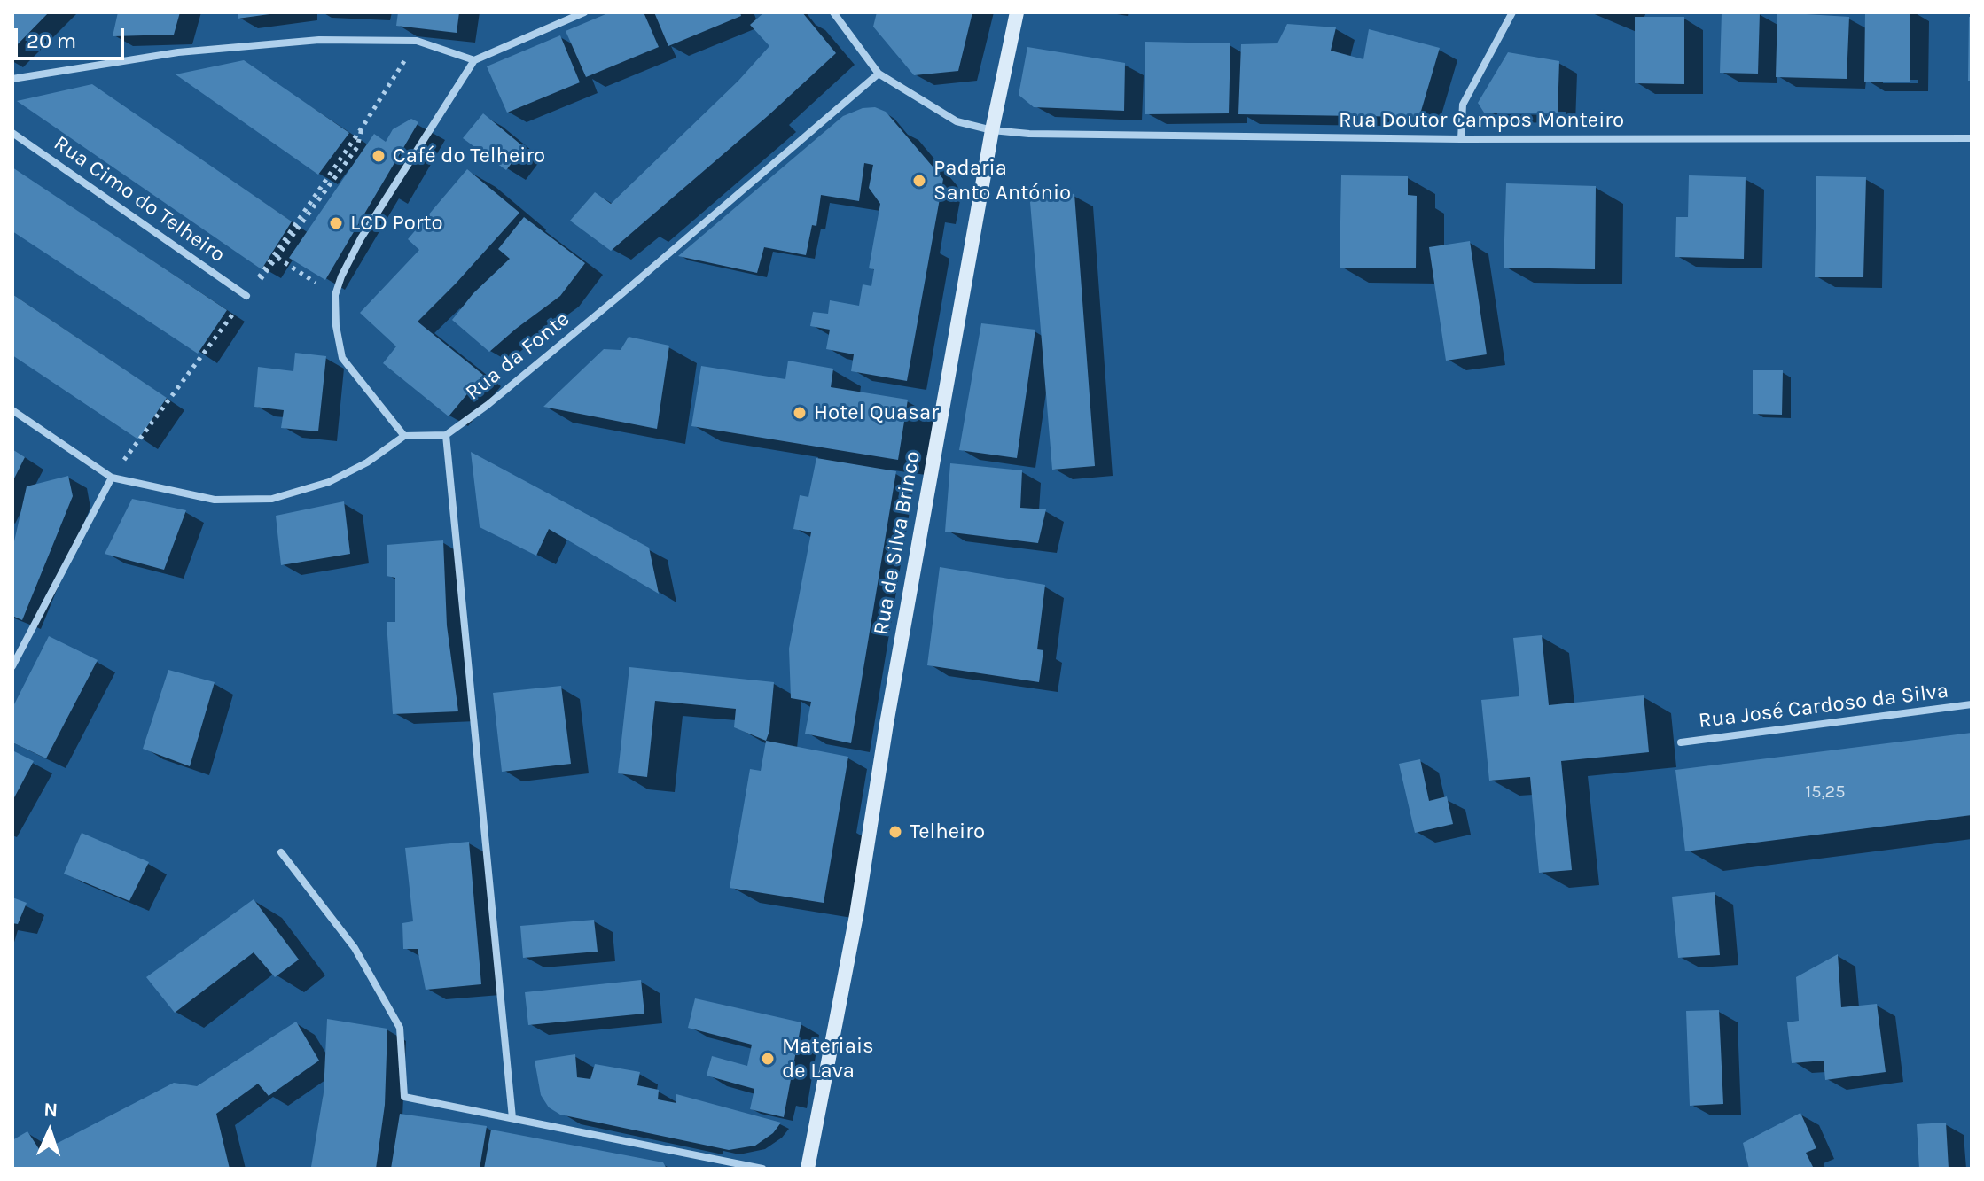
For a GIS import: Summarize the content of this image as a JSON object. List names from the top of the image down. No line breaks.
{"streets":{"main road":["Rua de Silva Brinco"],"street":["Rua Doutor Campos Monteiro","Rua Cimo do Telheiro","Rua da Fonte","Rua José Cardoso da Silva"]},"crossings":[["Rua Doutor Campos Monteiro","Rua da Fonte"],["Rua Doutor Campos Monteiro","Rua de Silva Brinco"]],"places":["Café do Telheiro","Padaria Santo António","LCD Porto","Hotel Quasar","Telheiro","Materiais de Lava"],"house_numbers":["15,25"],"scale_bar":"20 m","north":"top"}
